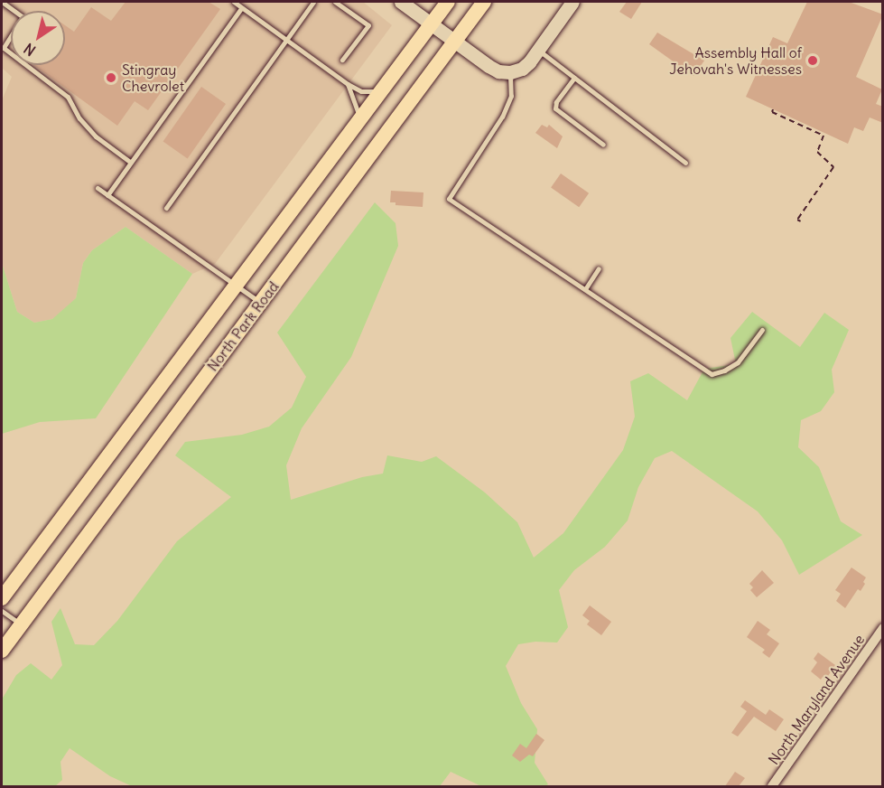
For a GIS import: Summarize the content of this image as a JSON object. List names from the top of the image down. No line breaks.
{"streets":{"main road":["North Park Road"],"street":["North Maryland Avenue"]},"places":["Assembly Hall of Jehovah's Witnesses","Stingray Chevrolet"],"north":"bottom left"}
